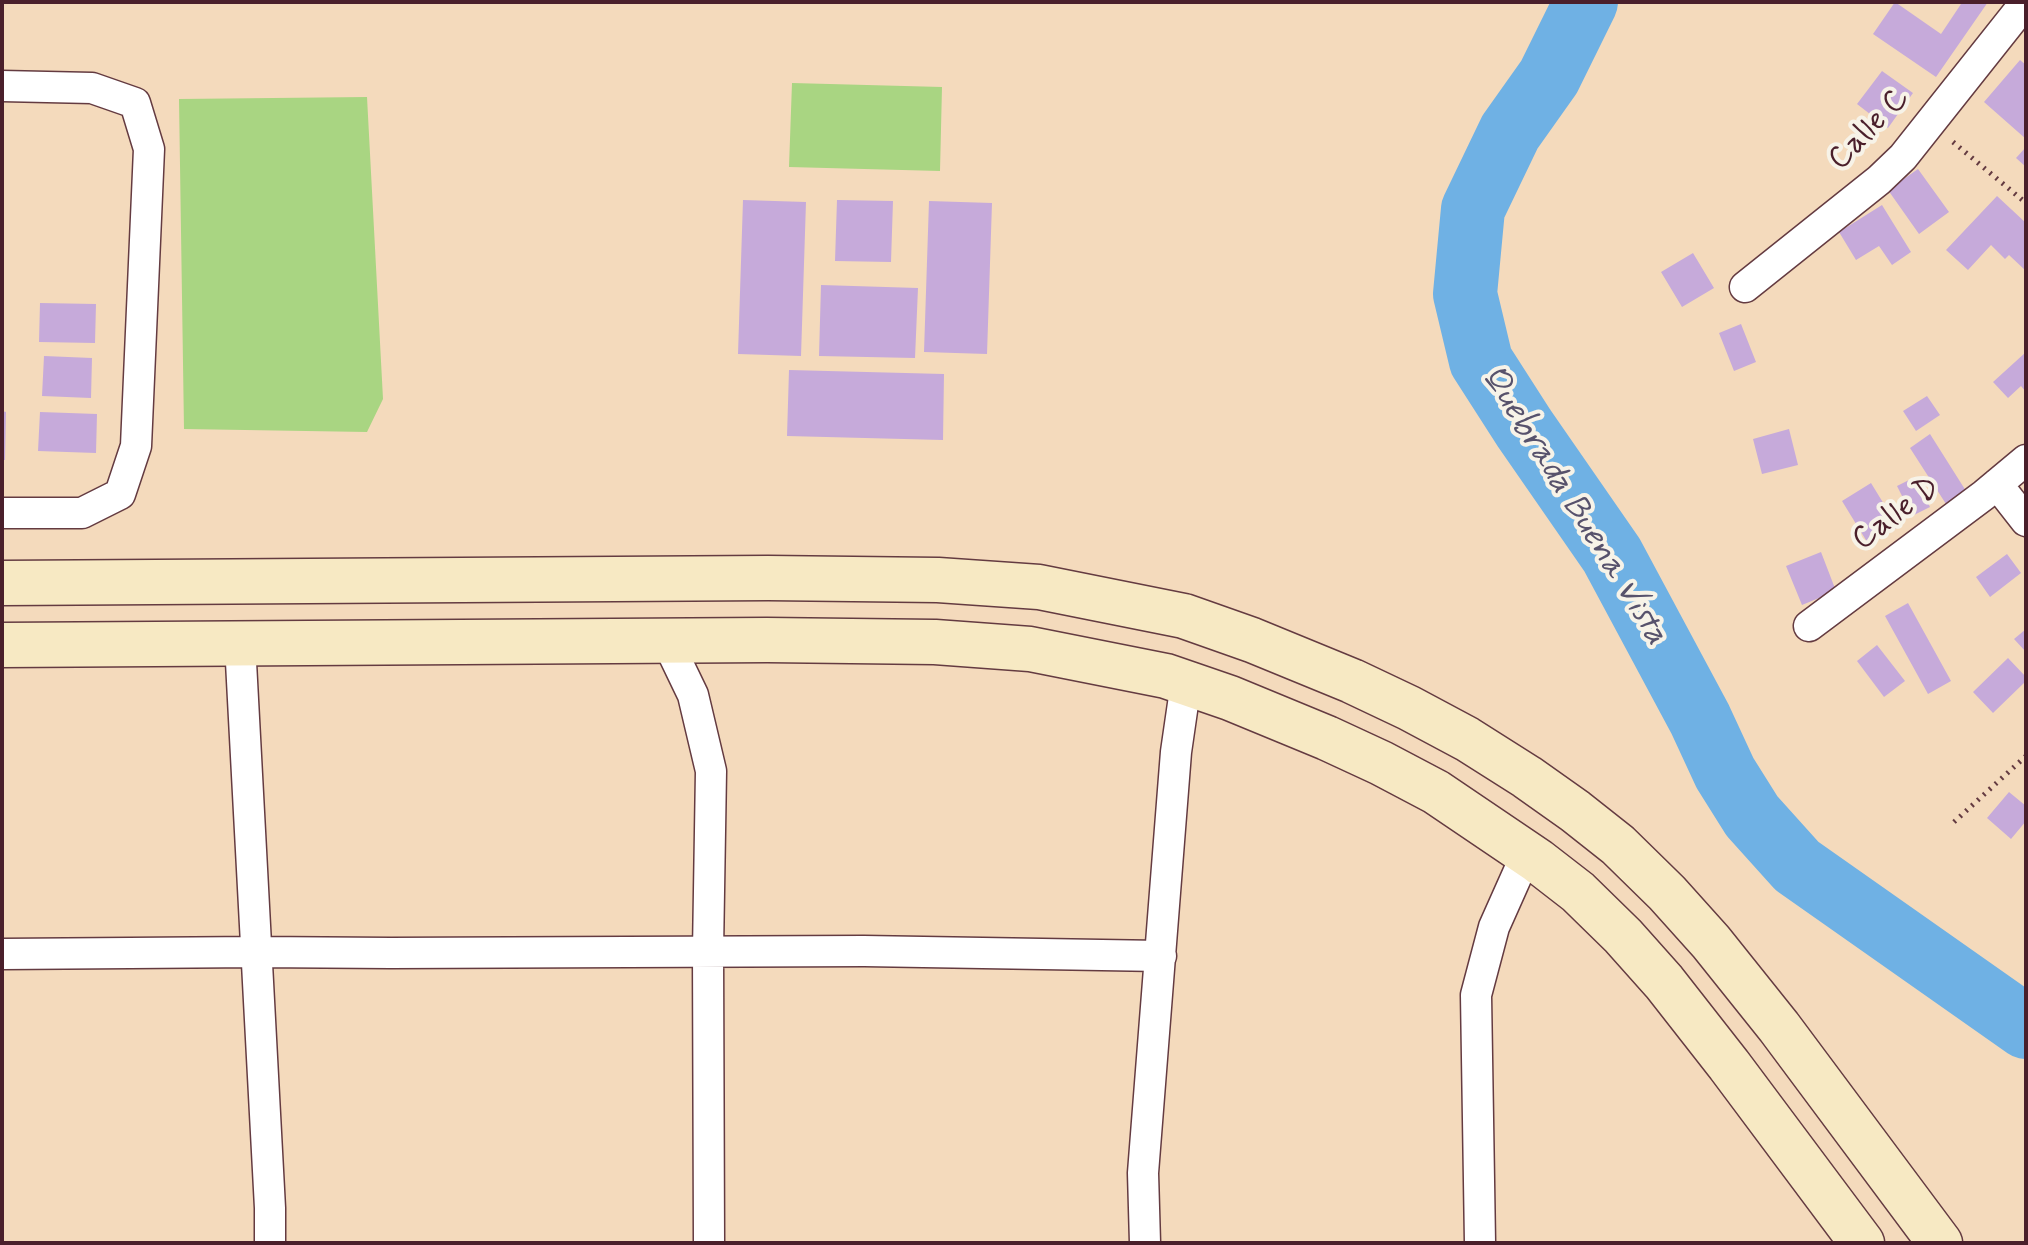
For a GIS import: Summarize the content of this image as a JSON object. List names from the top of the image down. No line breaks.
{"streets":{"street":["Calle C","Calle D"]},"water":["Quebrada Buena Vista"]}
